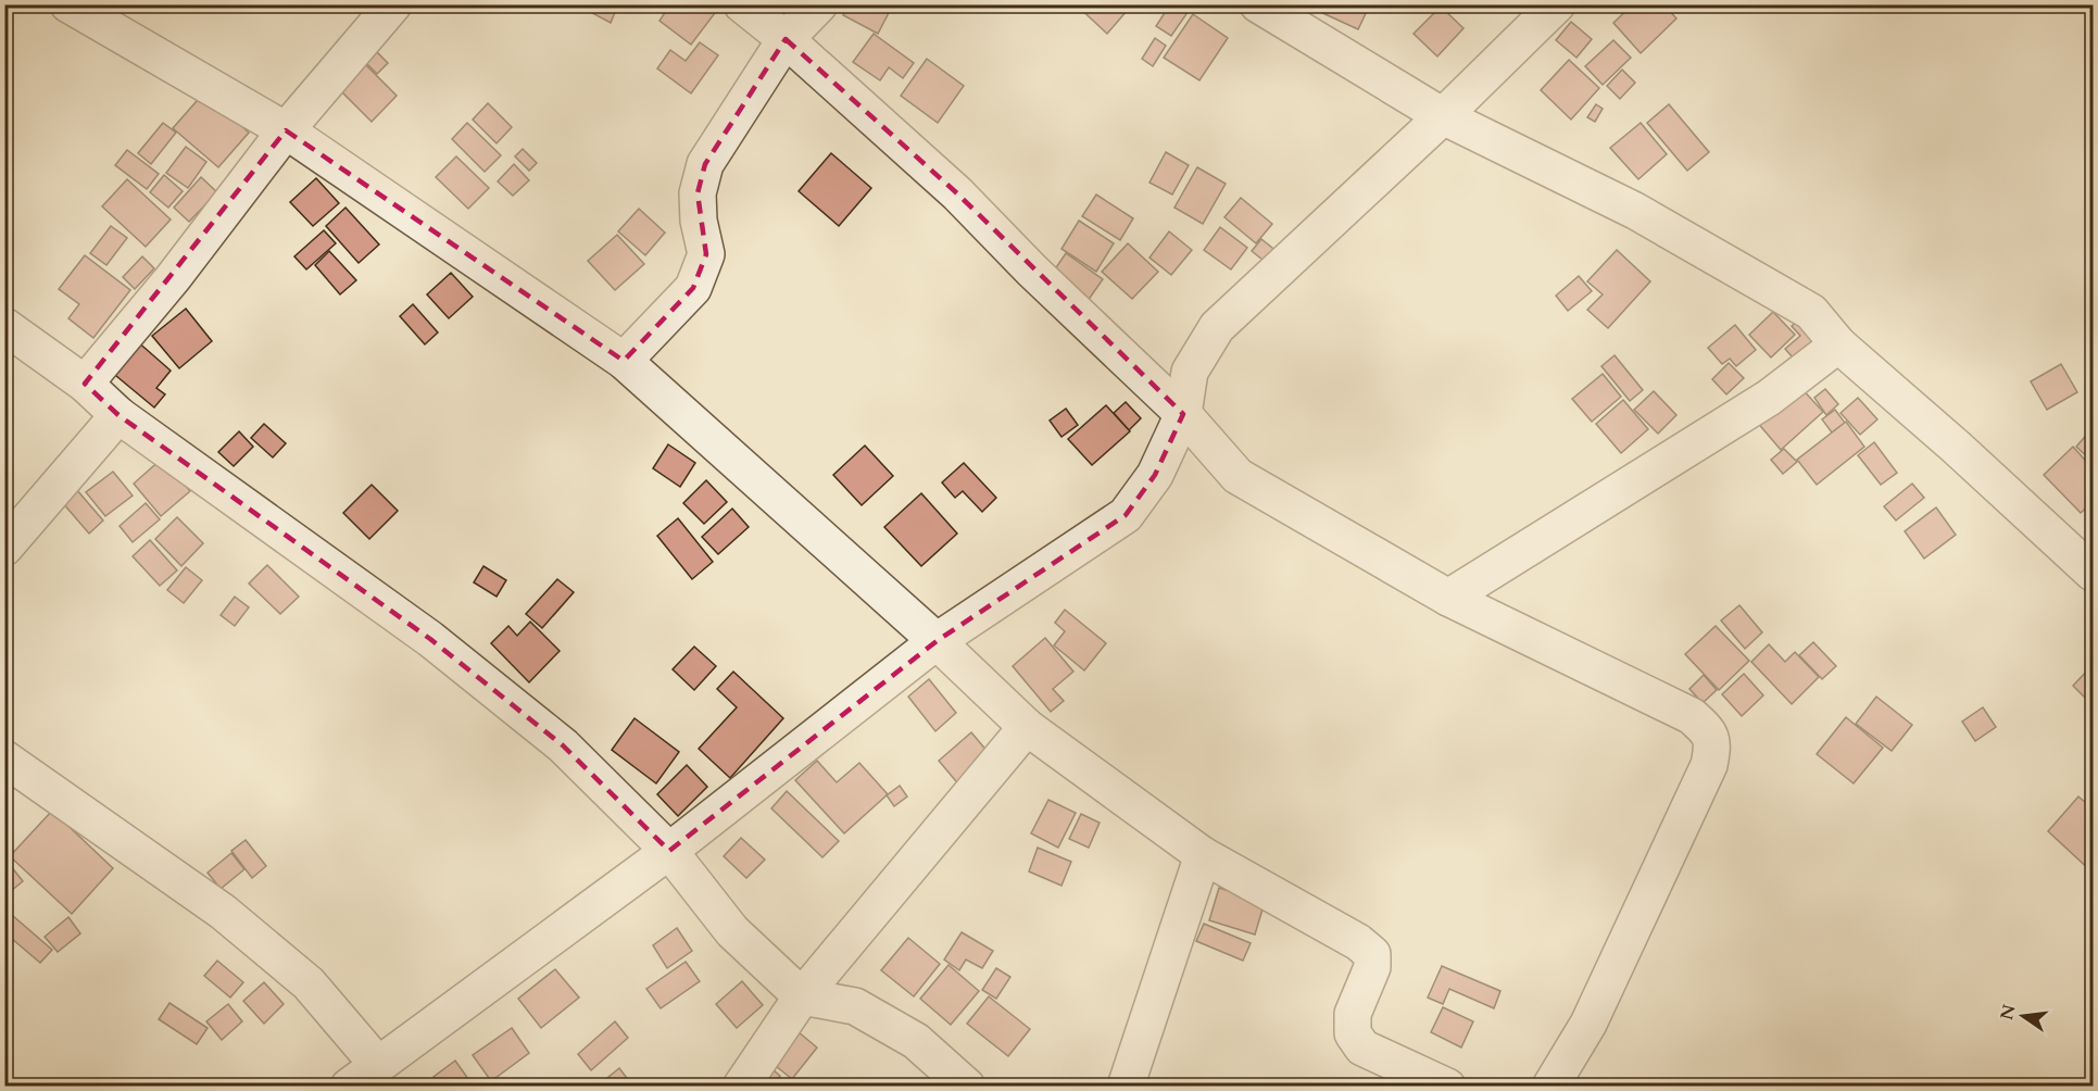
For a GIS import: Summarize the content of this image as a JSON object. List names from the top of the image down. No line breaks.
{"north":"left"}
